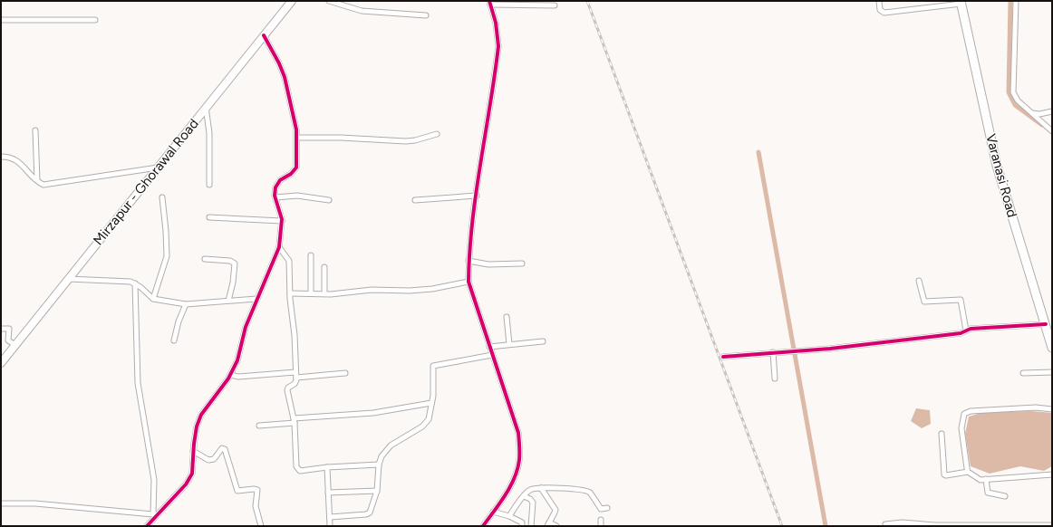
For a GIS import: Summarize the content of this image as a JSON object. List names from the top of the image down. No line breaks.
{"streets":{"highway":["Varanasi Road"],"main road":["Mirzapur - Ghorawal Road"]}}
